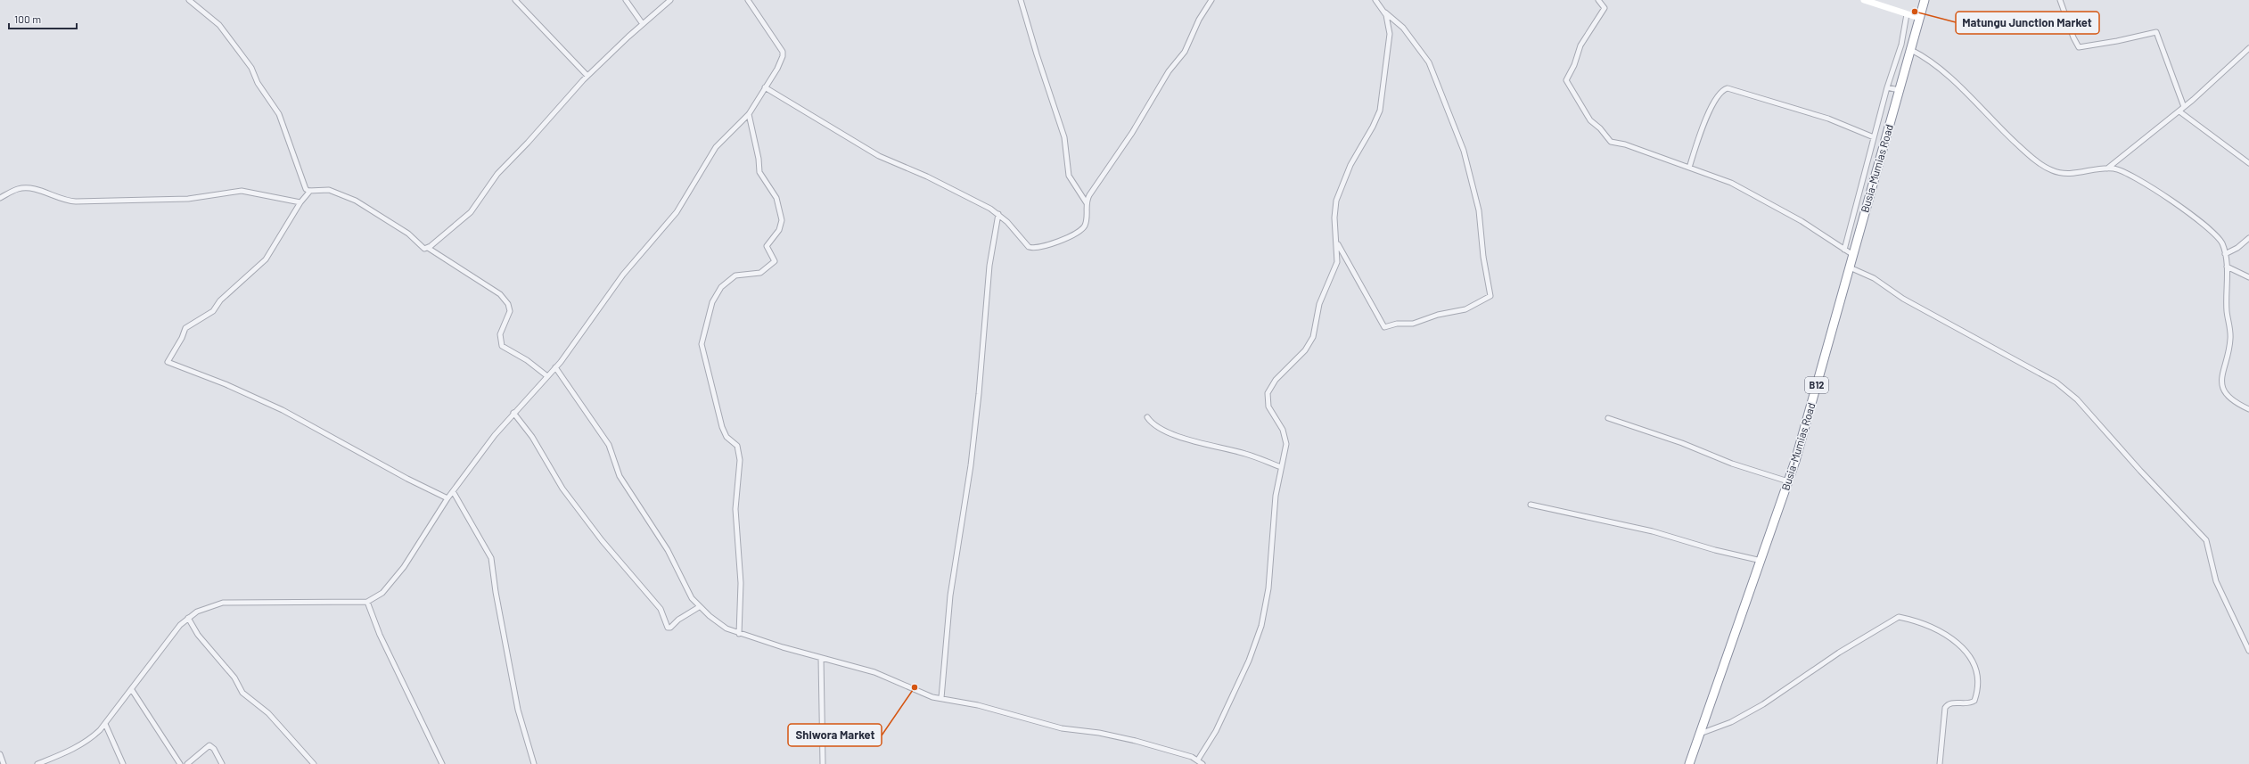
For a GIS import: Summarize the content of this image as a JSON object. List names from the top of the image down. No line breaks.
{"streets":{"highway":["Busia-Mumias Road","B12"]},"places":["Matungu Junction Market","Shiwora Market"],"scale_bar":"100 m"}
